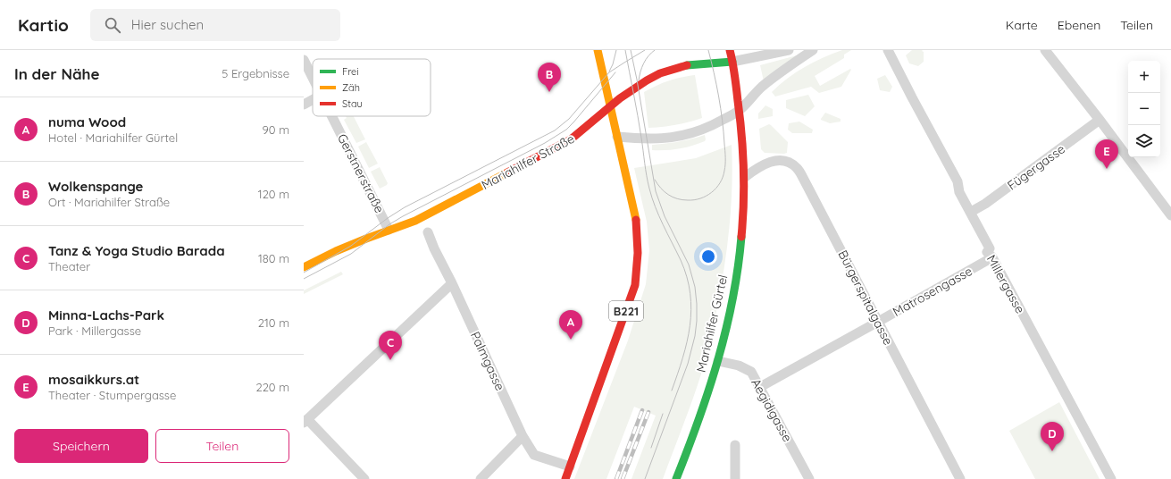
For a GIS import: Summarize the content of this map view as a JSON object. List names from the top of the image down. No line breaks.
{"streets":{"main road":["Mariahilfer Straße","B221","Mariahilfer Gürtel"],"street":["Fügergasse","Gerstnerstraße","Millergasse","Matrosengasse","Bürgerspitalgasse","Palmgasse","Aegidigasse"]},"crossings":[["Mariahilfer Straße","Gerstnerstraße"],["Mariahilfer Straße","B221"],["Mariahilfer Straße","Mariahilfer Gürtel"],["Fügergasse","Millergasse"],["Millergasse","Matrosengasse"],["Matrosengasse","Bürgerspitalgasse"],["Matrosengasse","Aegidigasse"],["Bürgerspitalgasse","Mariahilfer Gürtel"],["B221","Palmgasse"],["Mariahilfer Gürtel","Aegidigasse"]],"legend":["Frei","Zäh","Stau"],"page":{"header":"Kartio","search":"Hier suchen","nav":["Karte","Ebenen","Teilen"],"heading":["In der Nähe","5 Ergebnisse"],"map_buttons":["+","−"],"pins":["B","E","A","C","D"],"list":[{"mark":"A","name":"numa Wood","note":"Hotel · Mariahilfer Gürtel","value":"90 m"},{"mark":"B","name":"Wolkenspange","note":"Ort · Mariahilfer Straße","value":"120 m"},{"mark":"C","name":"Tanz & Yoga Studio Barada","note":"Theater","value":"180 m"},{"mark":"D","name":"Minna-Lachs-Park","note":"Park · Millergasse","value":"210 m"},{"mark":"E","name":"mosaikkurs.at","note":"Theater · Stumpergasse","value":"220 m"}],"buttons":["Speichern","Teilen"]}}
